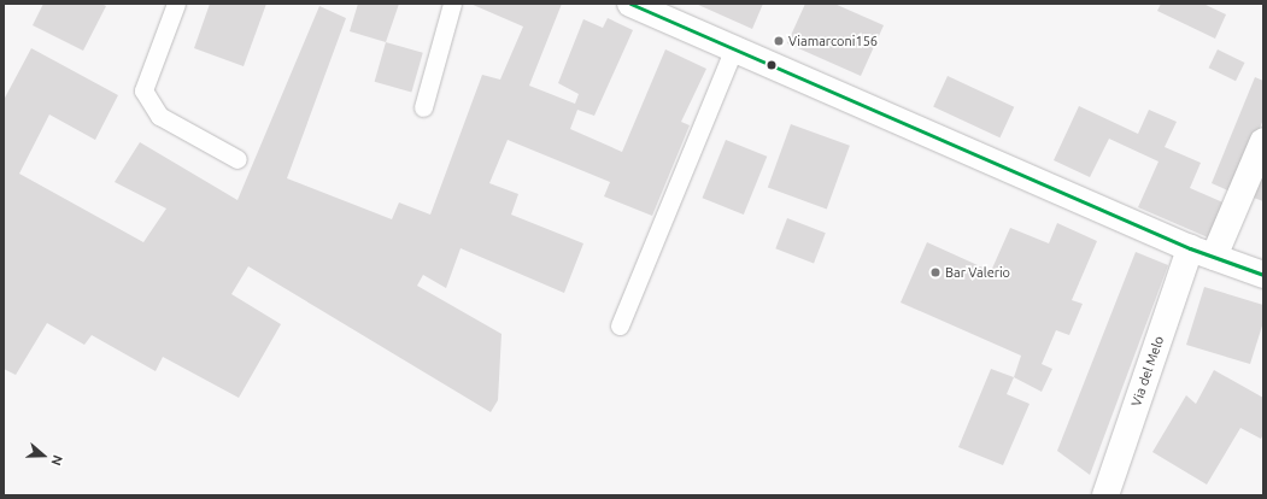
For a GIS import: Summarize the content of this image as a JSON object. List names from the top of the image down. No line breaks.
{"streets":{"street":["Via del Melo"]},"places":["Viamarconi156","Bar Valerio"],"north":"right"}
